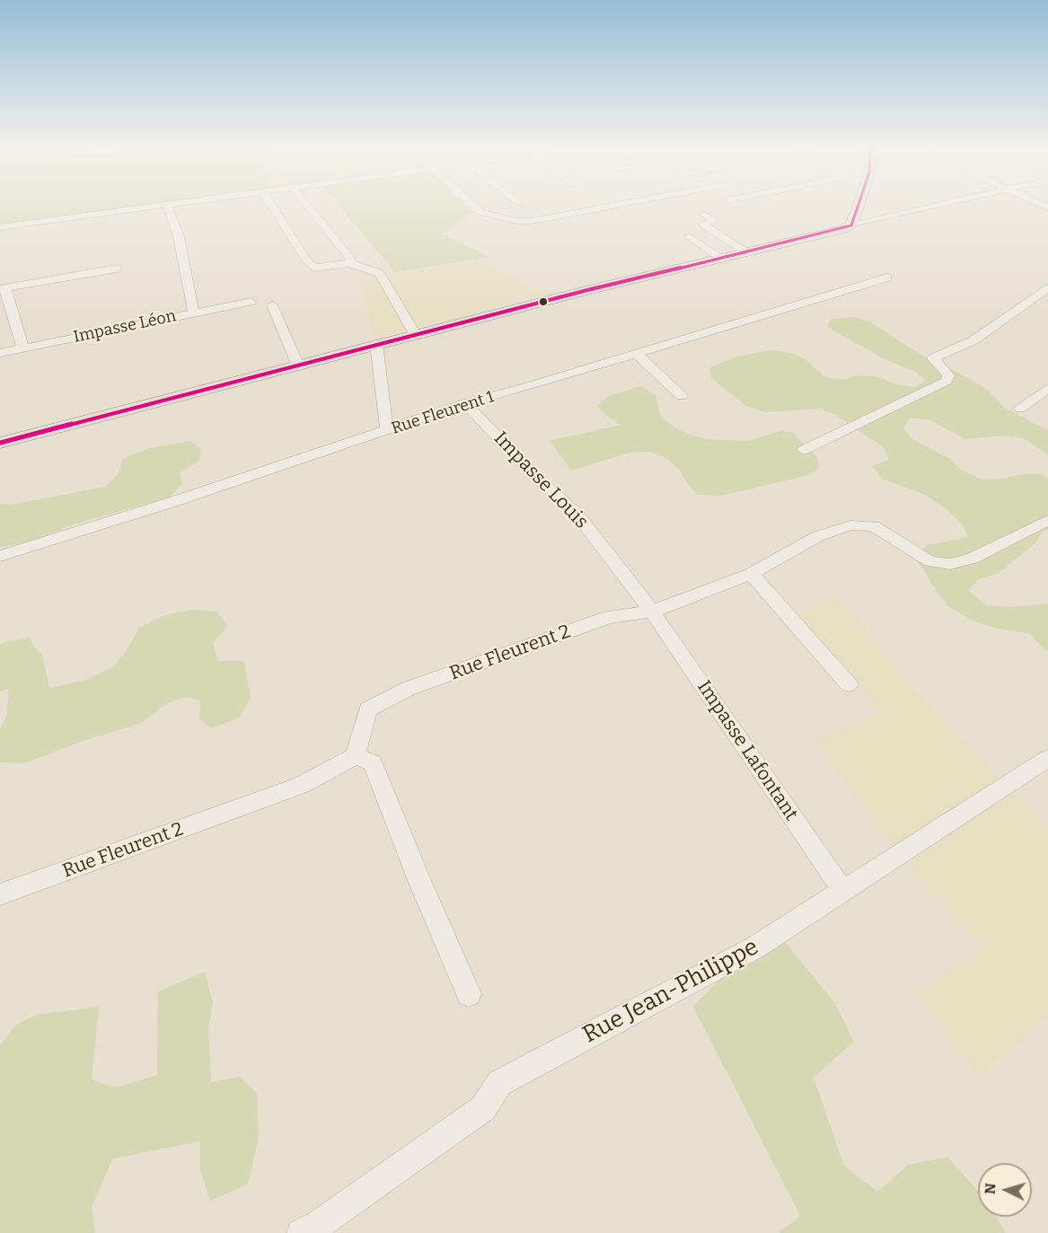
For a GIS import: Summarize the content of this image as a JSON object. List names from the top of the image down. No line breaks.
{"streets":{"street":["Impasse Léon","Rue Fleurent 1","Impasse Louis","Rue Fleurent 2","Impasse Lafontant","Rue Jean-Philippe"]},"crossings":[["Rue Fleurent 1","Impasse Louis"],["Impasse Louis","Rue Fleurent 2"],["Impasse Louis","Impasse Lafontant"],["Rue Fleurent 2","Impasse Lafontant"],["Impasse Lafontant","Rue Jean-Philippe"]],"north":"left"}
